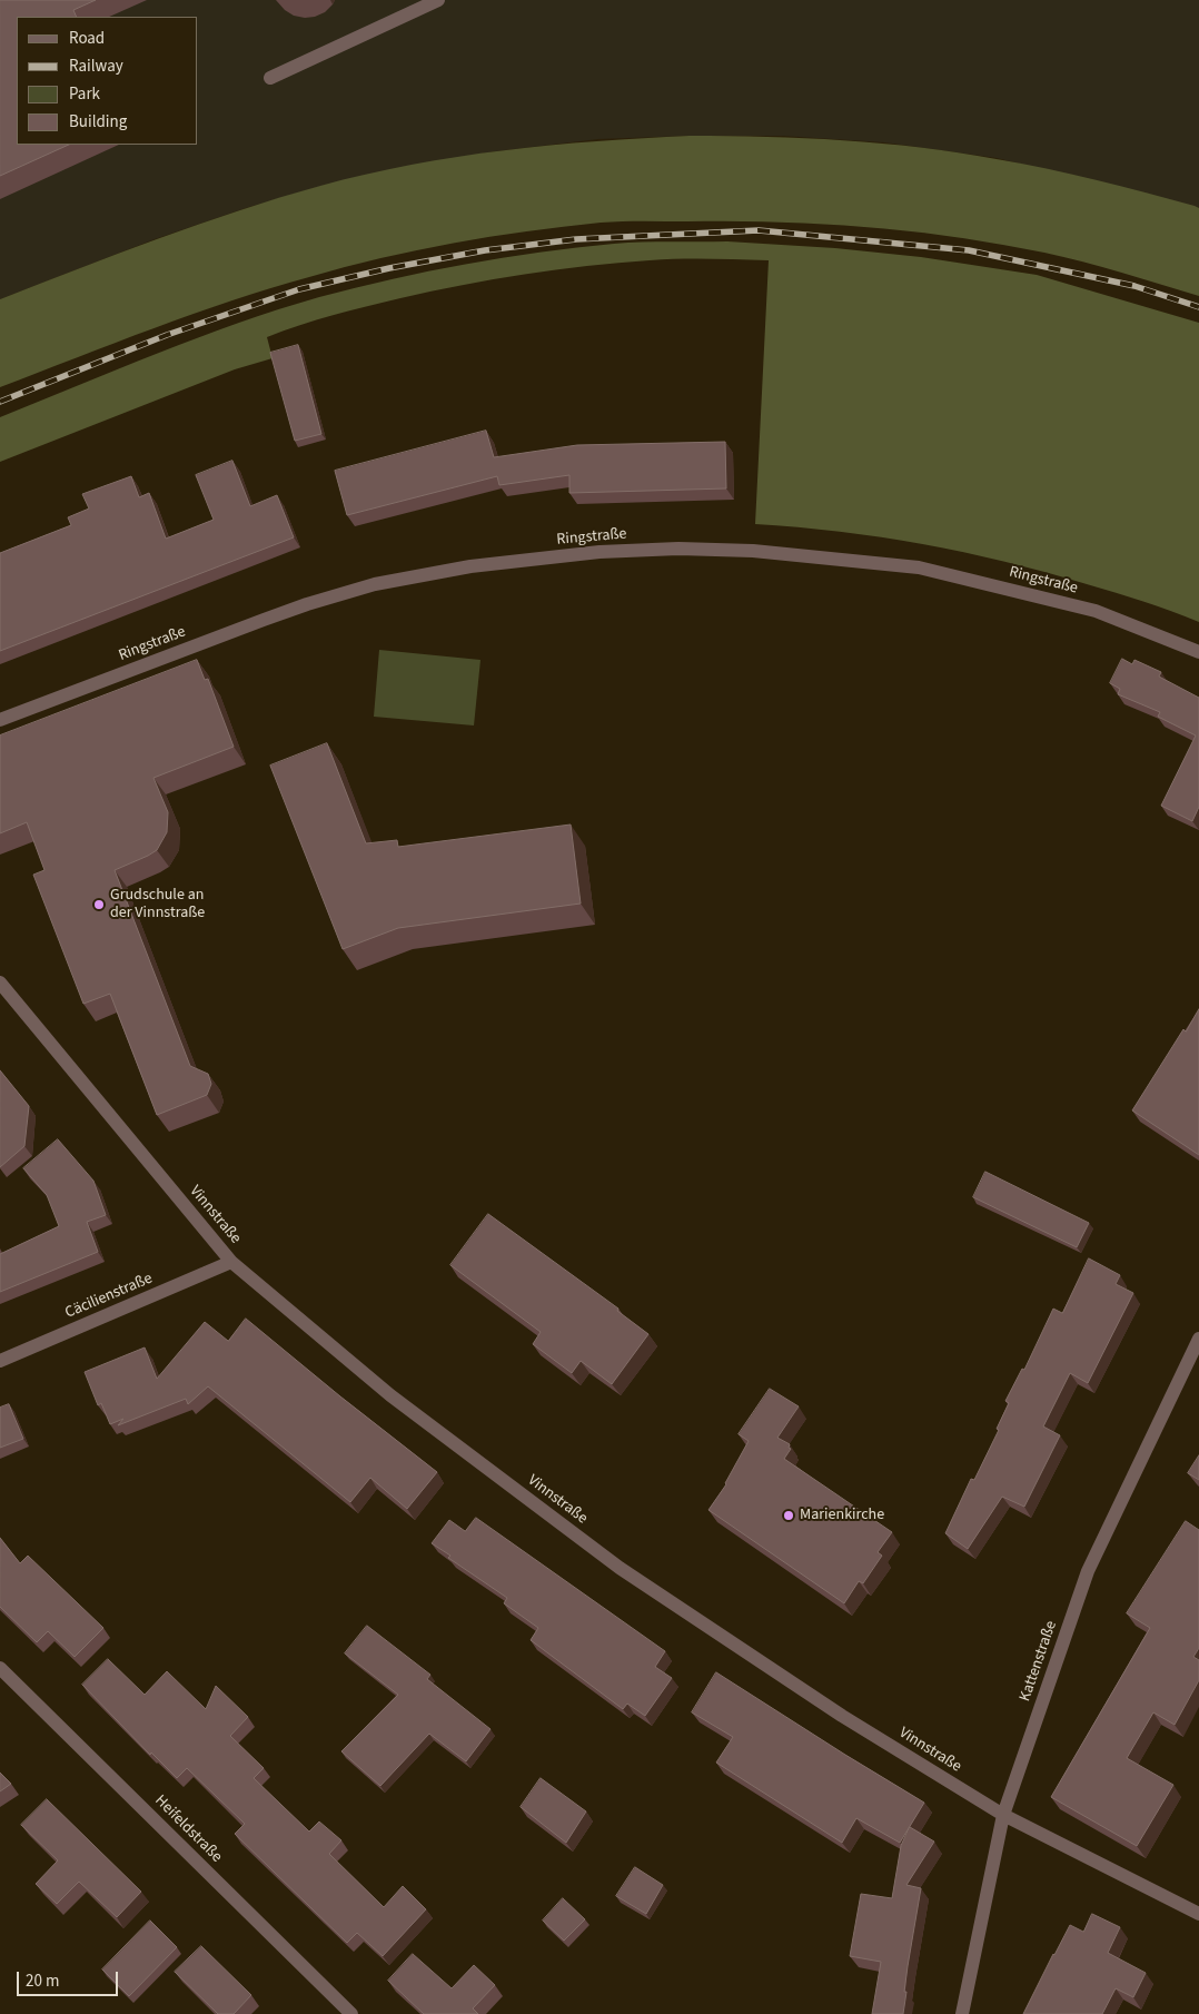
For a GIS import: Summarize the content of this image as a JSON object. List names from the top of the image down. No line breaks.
{"streets":{"street":["Ringstraße","Vinnstraße","Cäcilienstraße","Kattenstraße","Heifeldstraße"]},"crossings":[["Vinnstraße","Cäcilienstraße"],["Vinnstraße","Kattenstraße"]],"places":["Grudschule an der Vinnstraße","Marienkirche"],"legend":["Road","Railway","Park","Building"],"scale_bar":"20 m"}
